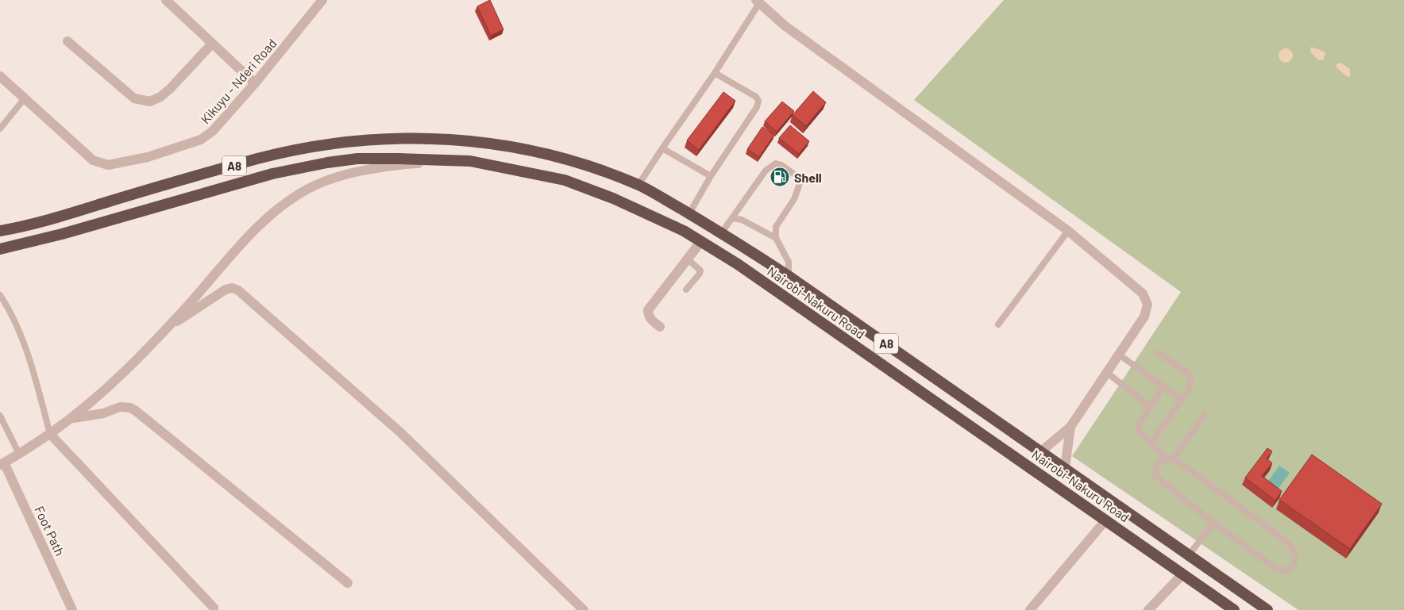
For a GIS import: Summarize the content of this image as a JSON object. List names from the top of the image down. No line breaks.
{"streets":{"highway":["A8","Nairobi-Nakuru Road"],"street":["Kikuyu - Nderi Road","Foot Path"]},"crossings":[["A8","Nairobi-Nakuru Road"]],"places":{"fuel station":["Shell"]}}
